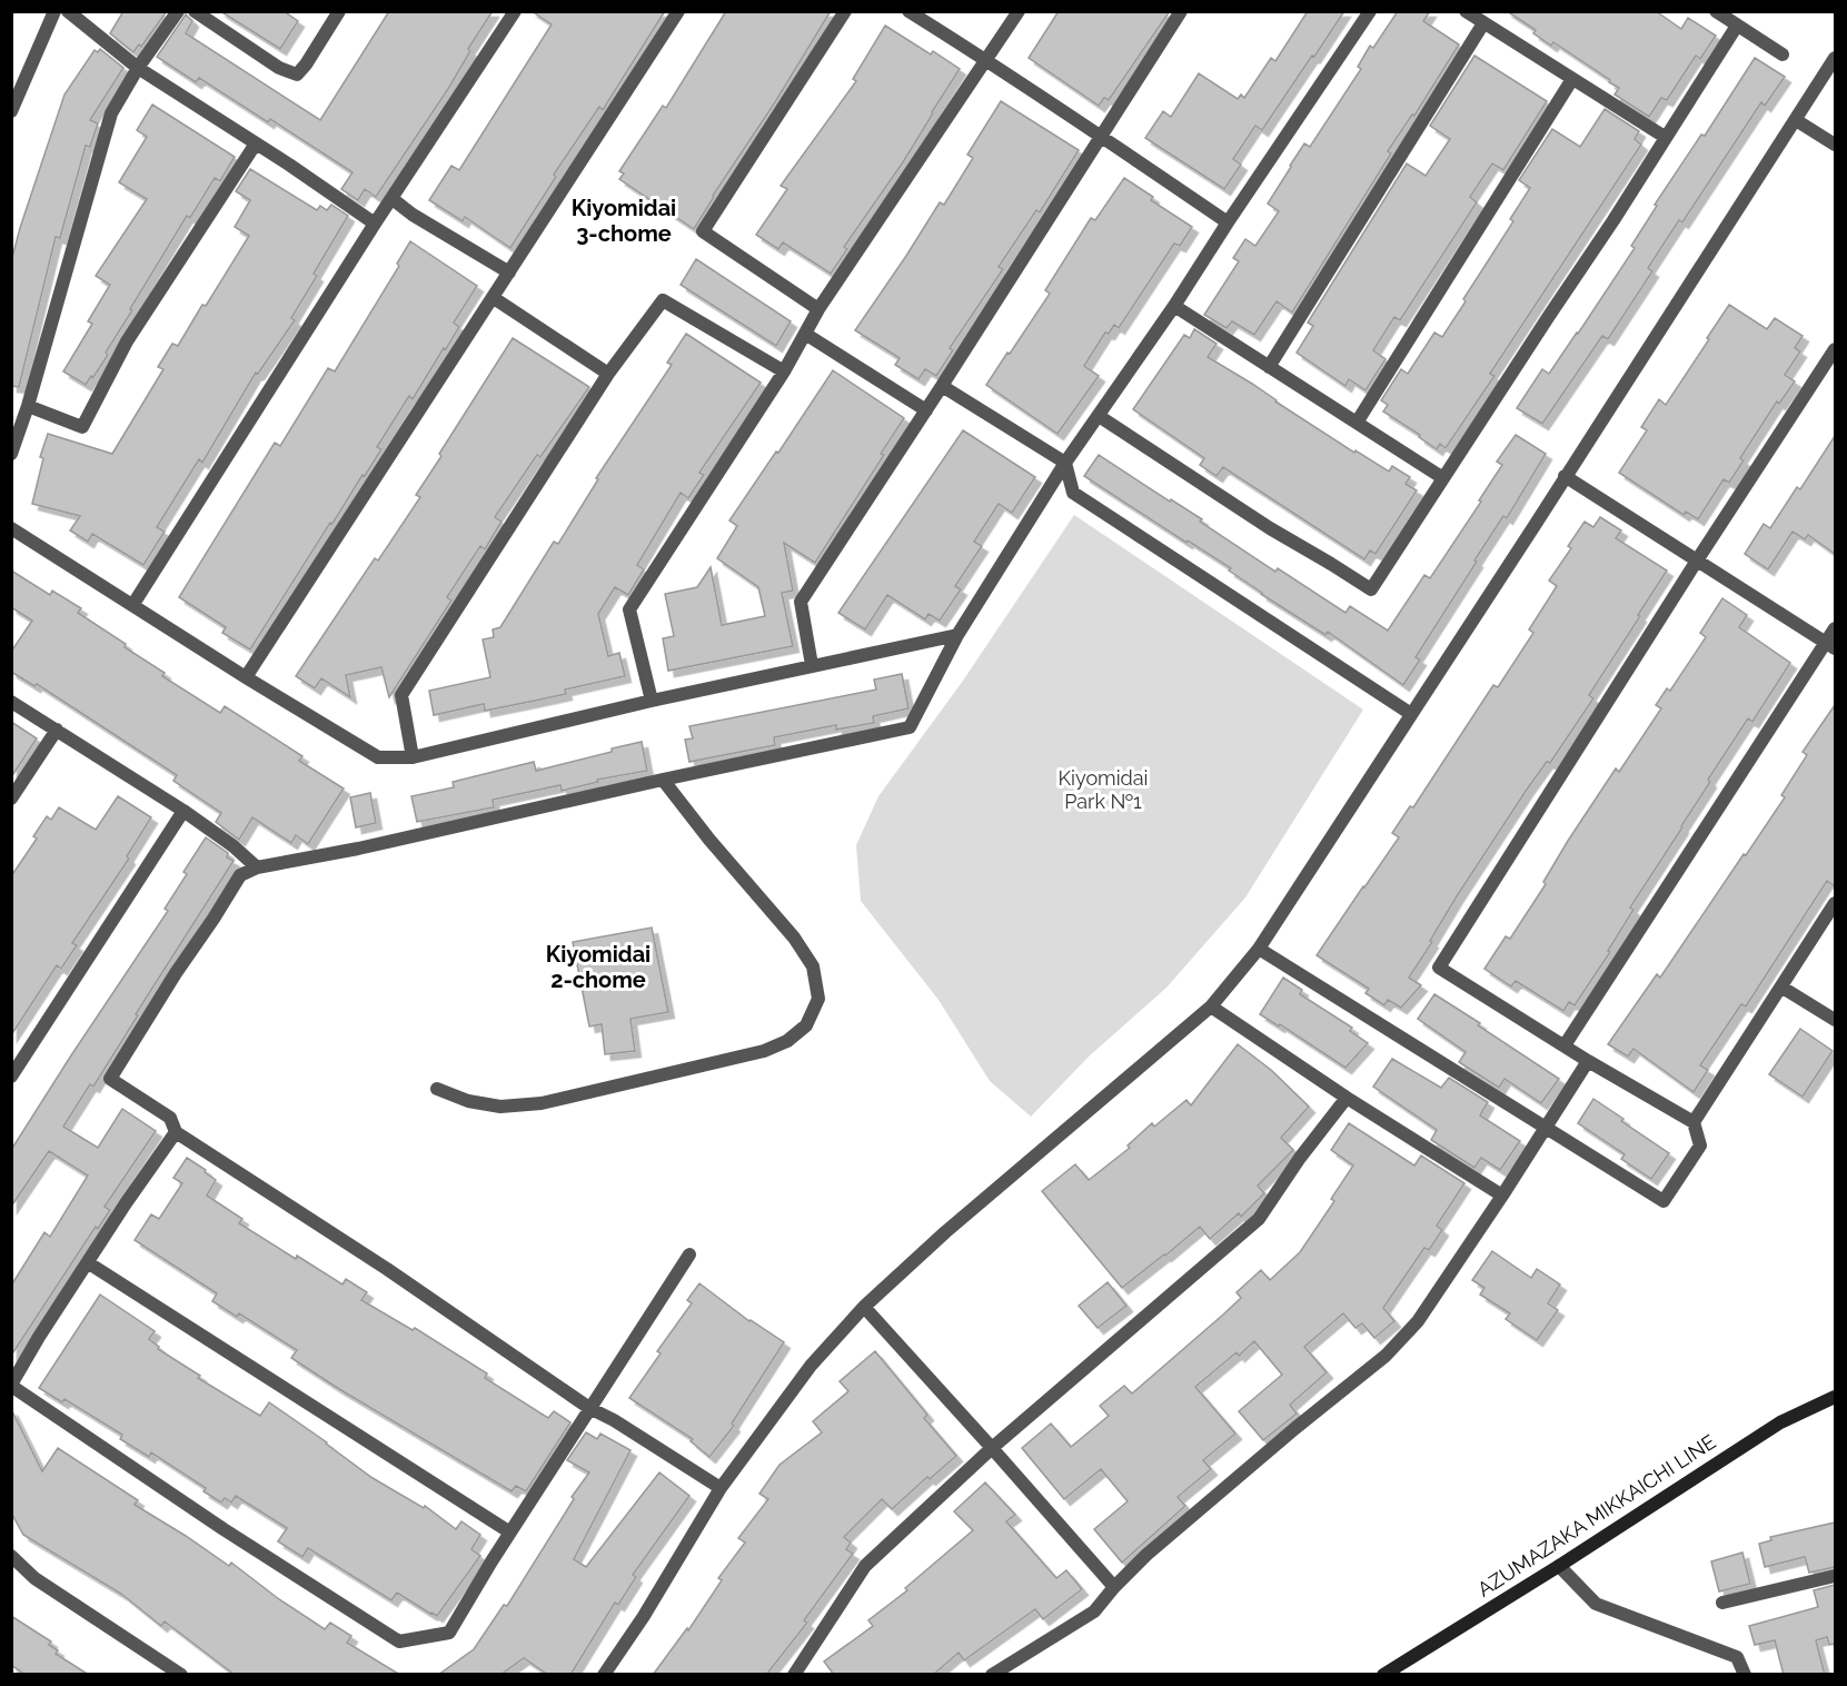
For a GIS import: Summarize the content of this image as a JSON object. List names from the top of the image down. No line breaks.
{"streets":{"main road":["AZUMAZAKA MIKKAICHI LINE"]},"districts":["Kiyomidai 3-chome","Kiyomidai 2-chome"],"parks":["Kiyomidai Park №1"]}
